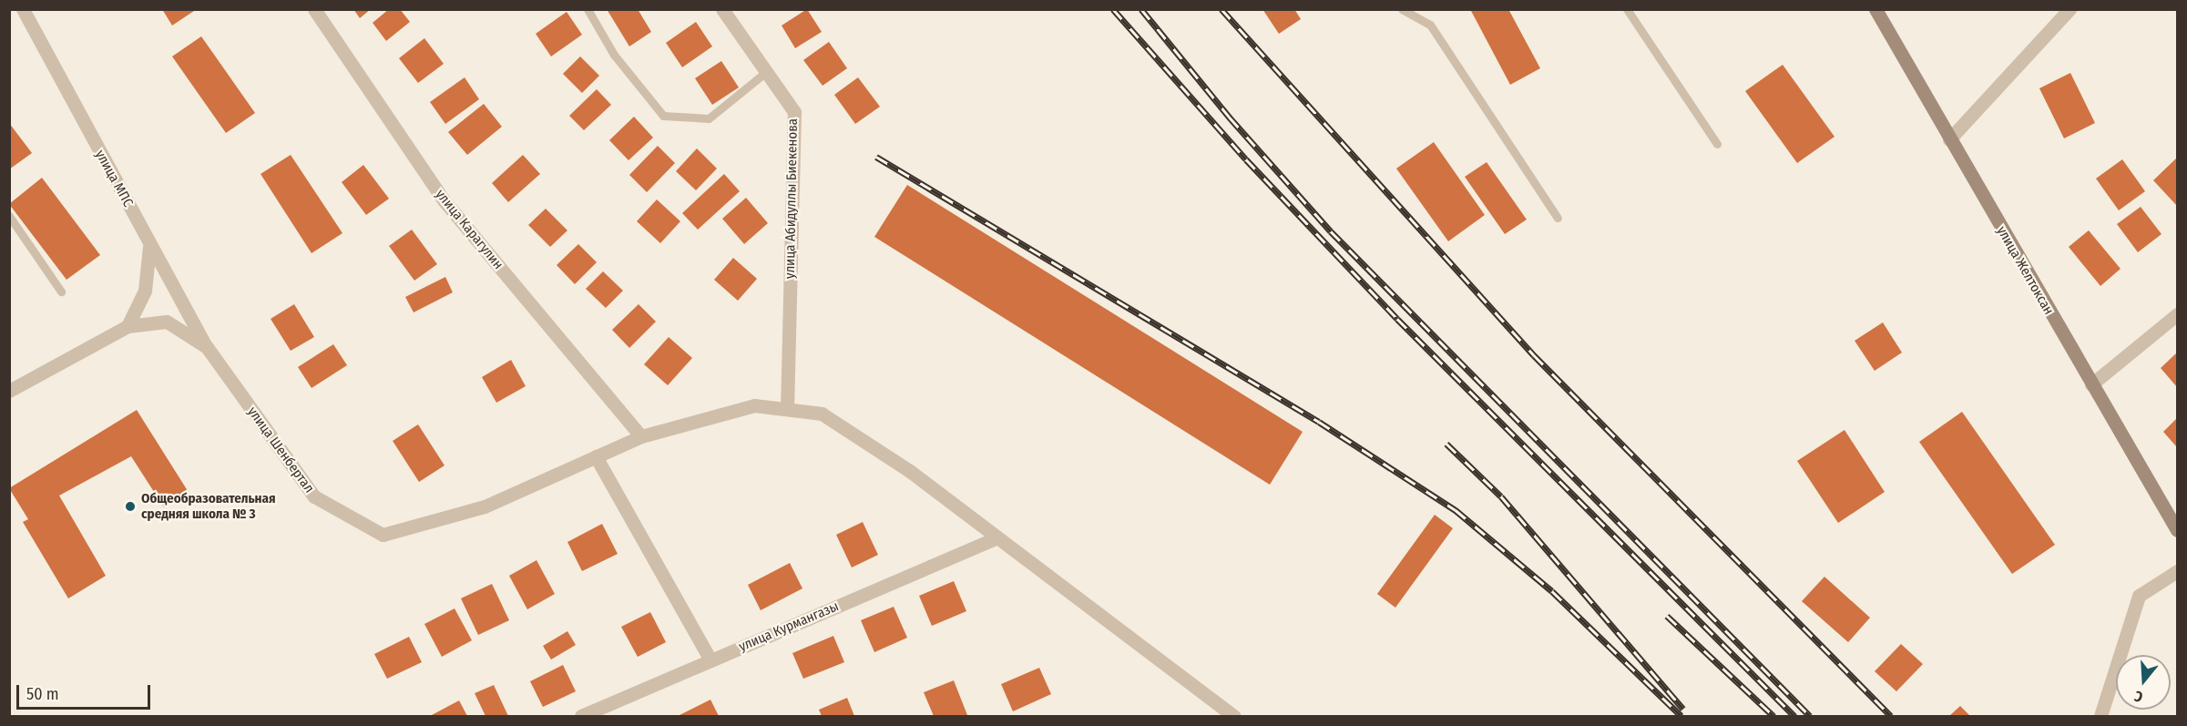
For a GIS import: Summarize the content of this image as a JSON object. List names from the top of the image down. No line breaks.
{"streets":{"main road":["улица Желтоксан"],"street":["улица МПС","улица Абидуллы Биекенова","улица Карагулин","улица Шенбертал","улица Курмангазы"]},"crossings":[["улица МПС","улица Шенбертал"],["улица Абидуллы Биекенова","улица Шенбертал"],["улица Карагулин","улица Шенбертал"],["улица Шенбертал","улица Курмангазы"]],"places":["Общеобразовательная средняя школа № 3"],"scale_bar":"50 m","north":"bottom"}
